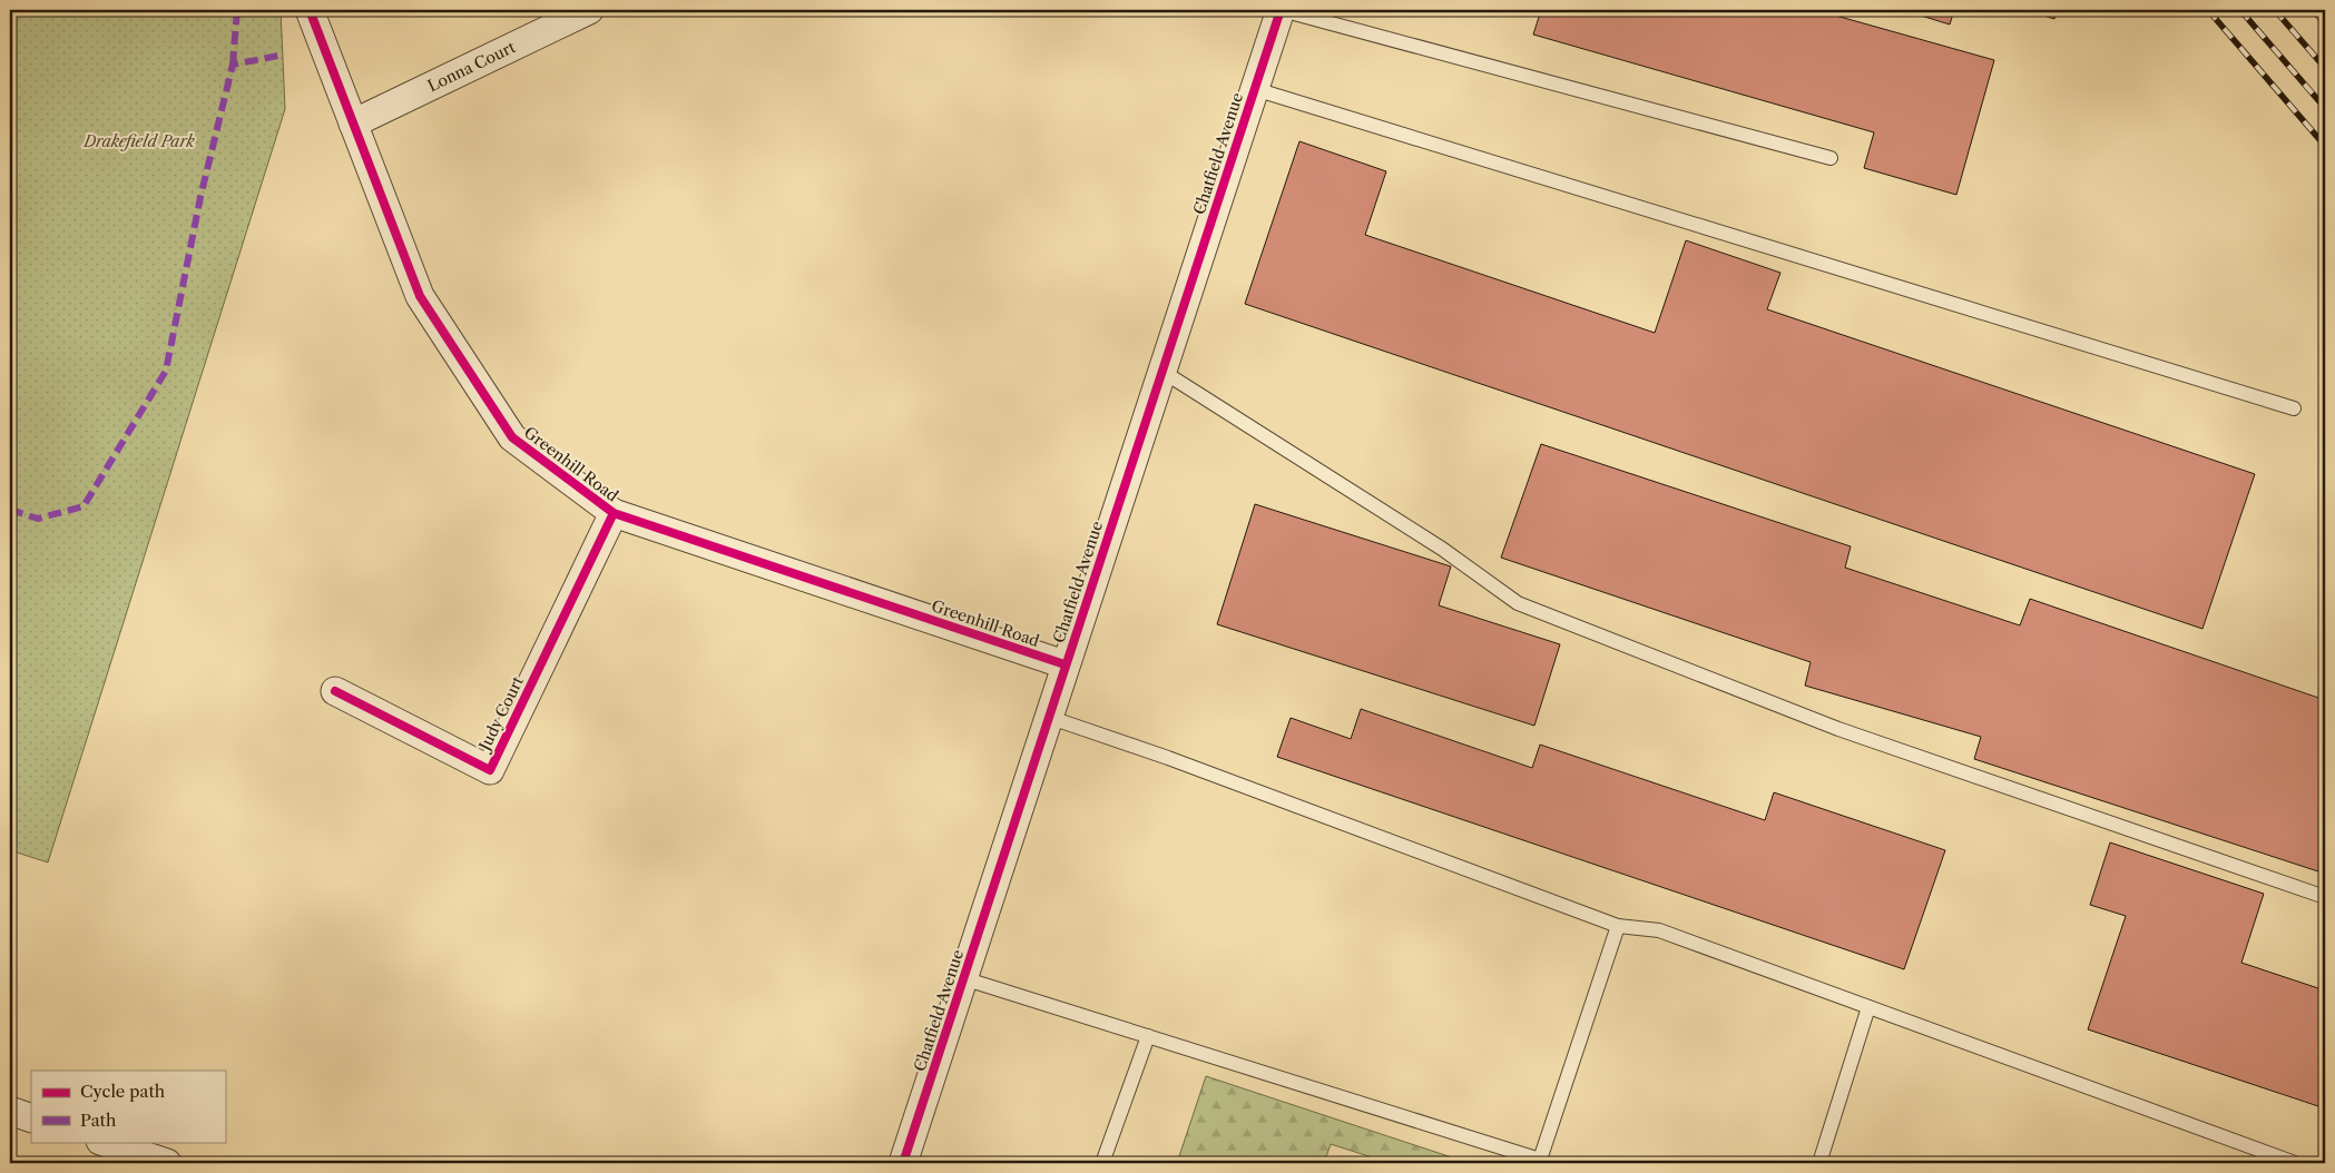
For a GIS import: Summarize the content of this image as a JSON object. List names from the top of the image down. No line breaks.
{"streets":{"street":["Lonna Court","Chatfield Avenue","Greenhill Road","Judy Court"]},"crossings":[["Lonna Court","Greenhill Road"],["Chatfield Avenue","Greenhill Road"],["Greenhill Road","Judy Court"]],"parks":["Drakefield Park"],"legend":["Cycle path","Path"]}
